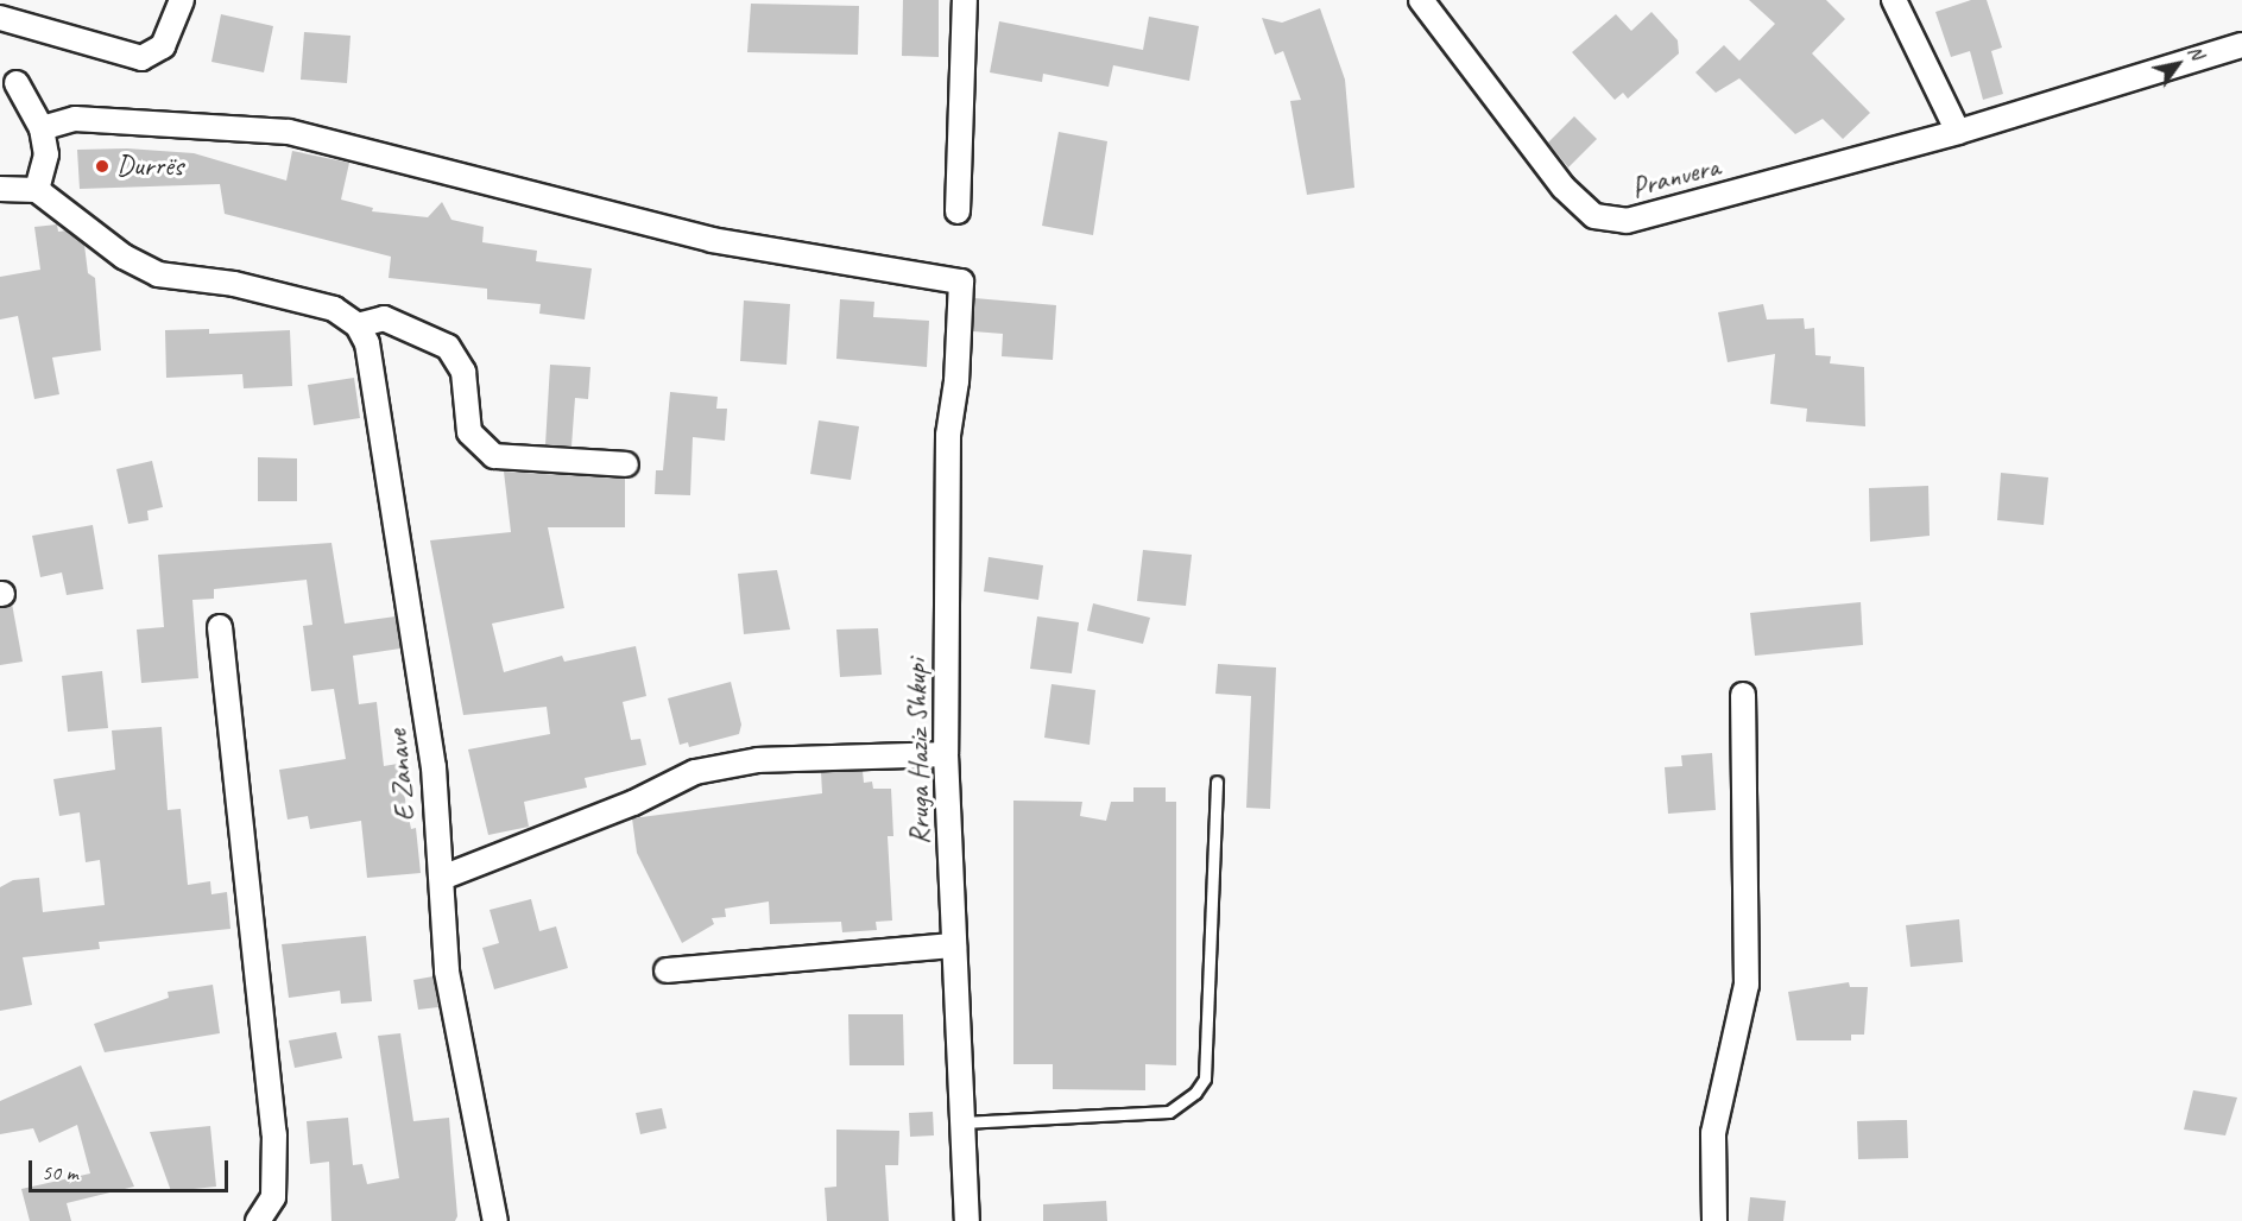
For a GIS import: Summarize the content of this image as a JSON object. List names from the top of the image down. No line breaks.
{"streets":{"street":["Pranvera","Rruga Haziz Shkupi","E Zanave"]},"places":["Durrës"],"scale_bar":"50 m","north":"top right"}
